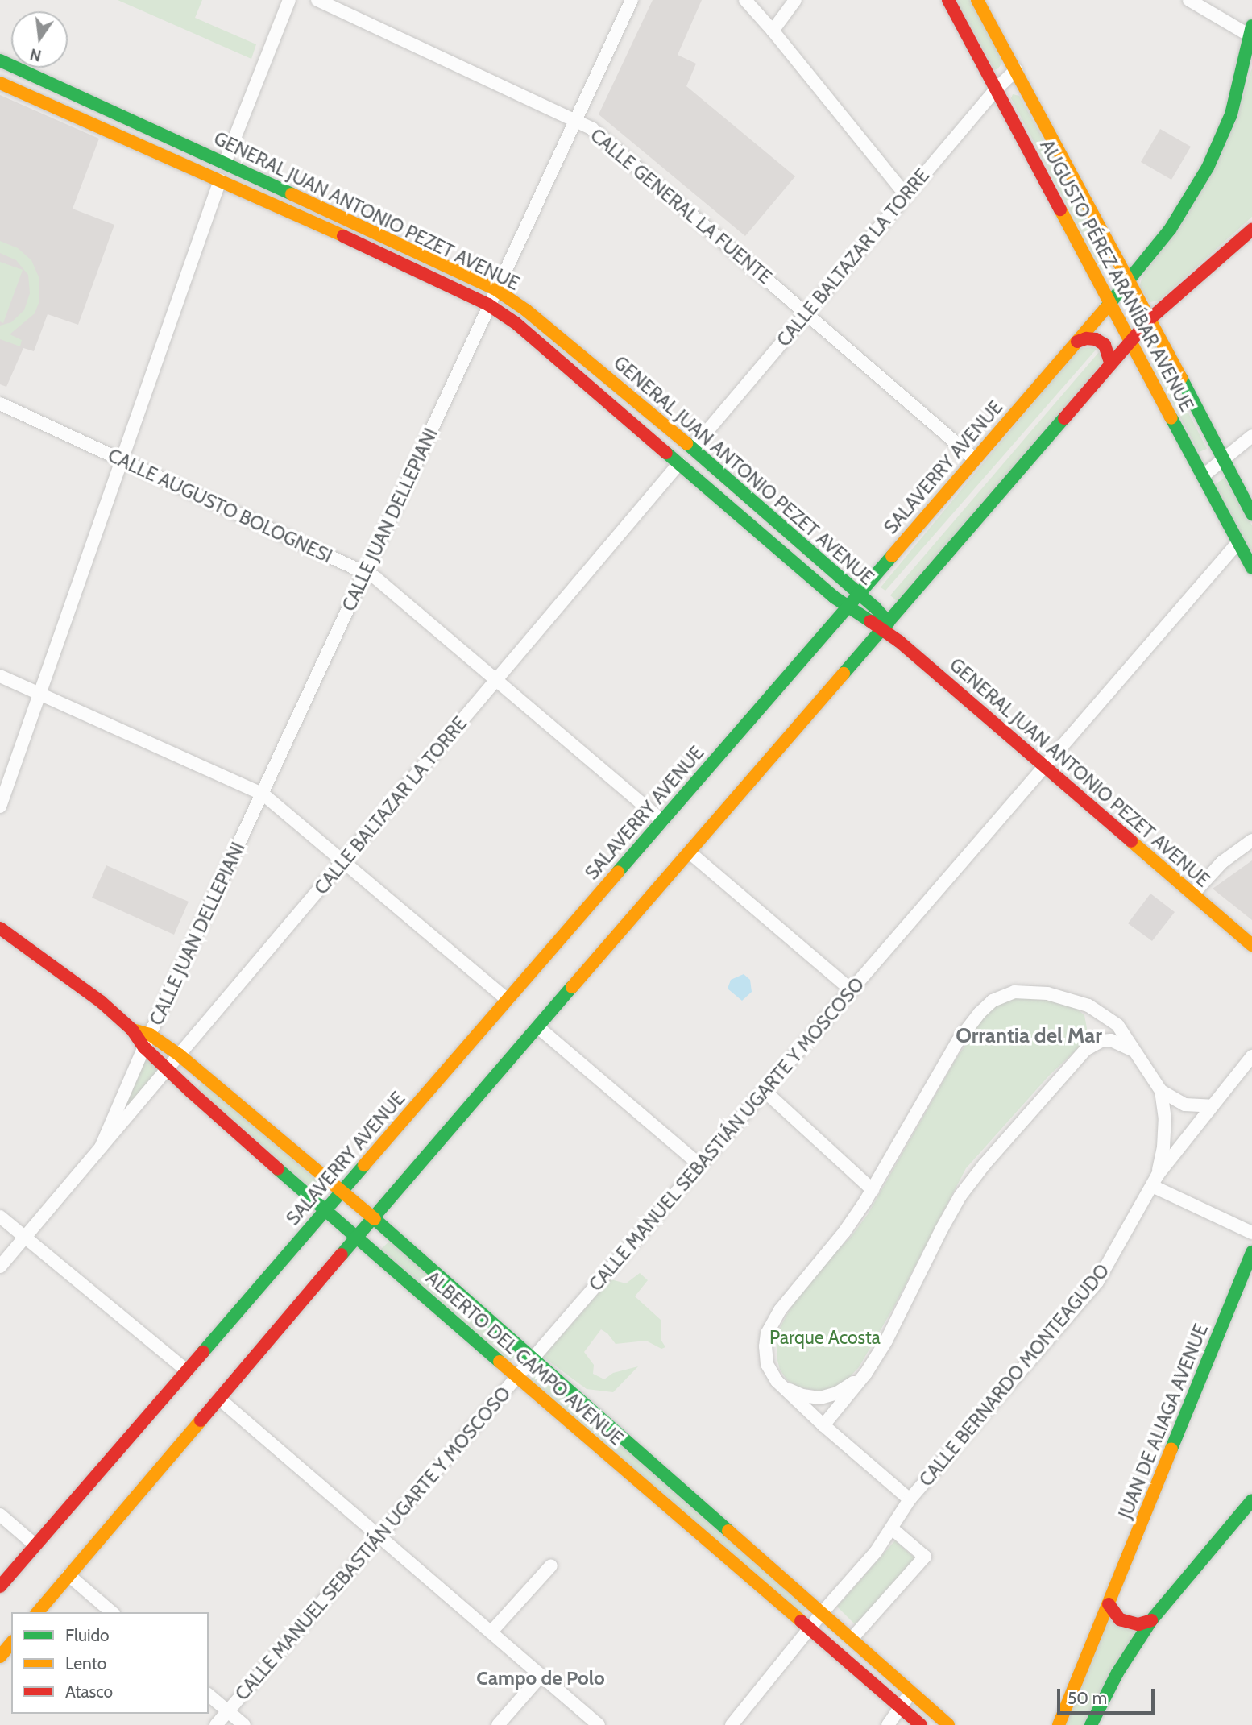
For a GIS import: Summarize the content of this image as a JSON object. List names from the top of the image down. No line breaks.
{"streets":{"main road":["GENERAL JUAN ANTONIO PEZET AVENUE","AUGUSTO PÉREZ ARANÍBAR AVENUE","SALAVERRY AVENUE","ALBERTO DEL CAMPO AVENUE","JUAN DE ALIAGA AVENUE"],"street":["CALLE GENERAL LA FUENTE","CALLE BALTAZAR LA TORRE","CALLE AUGUSTO BOLOGNESI","CALLE JUAN DELLEPIANI","CALLE MANUEL SEBASTIÁN UGARTE Y MOSCOSO","CALLE BERNARDO MONTEAGUDO"]},"crossings":[["CALLE GENERAL LA FUENTE","CALLE BALTAZAR LA TORRE"],["CALLE GENERAL LA FUENTE","SALAVERRY AVENUE"],["CALLE GENERAL LA FUENTE","CALLE JUAN DELLEPIANI"],["GENERAL JUAN ANTONIO PEZET AVENUE","CALLE BALTAZAR LA TORRE"],["GENERAL JUAN ANTONIO PEZET AVENUE","SALAVERRY AVENUE"],["GENERAL JUAN ANTONIO PEZET AVENUE","CALLE JUAN DELLEPIANI"],["GENERAL JUAN ANTONIO PEZET AVENUE","CALLE MANUEL SEBASTIÁN UGARTE Y MOSCOSO"],["CALLE BALTAZAR LA TORRE","AUGUSTO PÉREZ ARANÍBAR AVENUE"],["CALLE BALTAZAR LA TORRE","CALLE AUGUSTO BOLOGNESI"],["CALLE BALTAZAR LA TORRE","CALLE JUAN DELLEPIANI"],["CALLE BALTAZAR LA TORRE","ALBERTO DEL CAMPO AVENUE"],["AUGUSTO PÉREZ ARANÍBAR AVENUE","SALAVERRY AVENUE"],["AUGUSTO PÉREZ ARANÍBAR AVENUE","CALLE MANUEL SEBASTIÁN UGARTE Y MOSCOSO"],["SALAVERRY AVENUE","CALLE AUGUSTO BOLOGNESI"],["SALAVERRY AVENUE","ALBERTO DEL CAMPO AVENUE"],["CALLE AUGUSTO BOLOGNESI","CALLE JUAN DELLEPIANI"],["CALLE JUAN DELLEPIANI","ALBERTO DEL CAMPO AVENUE"],["CALLE MANUEL SEBASTIÁN UGARTE Y MOSCOSO","ALBERTO DEL CAMPO AVENUE"],["ALBERTO DEL CAMPO AVENUE","CALLE BERNARDO MONTEAGUDO"]],"districts":["Orrantia del Mar","Campo de Polo"],"parks":["Parque Acosta"],"legend":["Fluido","Lento","Atasco"],"scale_bar":"50 m","north":"bottom"}
